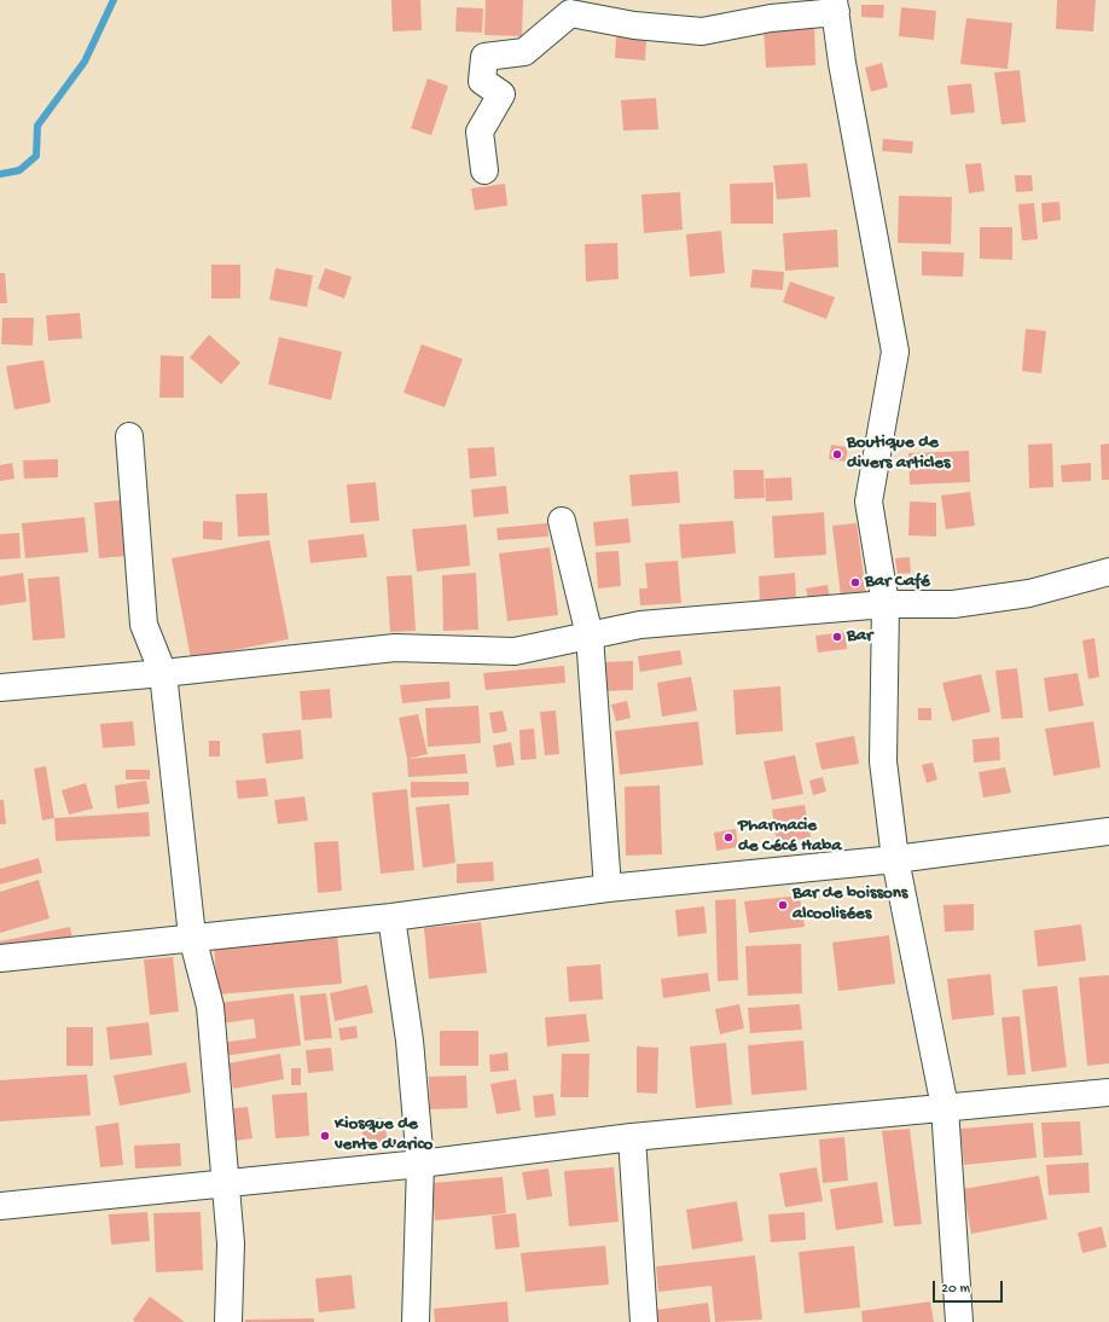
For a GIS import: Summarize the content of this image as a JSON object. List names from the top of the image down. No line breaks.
{"places":["Boutique de divers articles","Bar Café","Bar","Pharmacie de Cécé Haba","Bar de boissons alcoolisées","Kiosque de vente d'arico"],"scale_bar":"20 m"}
